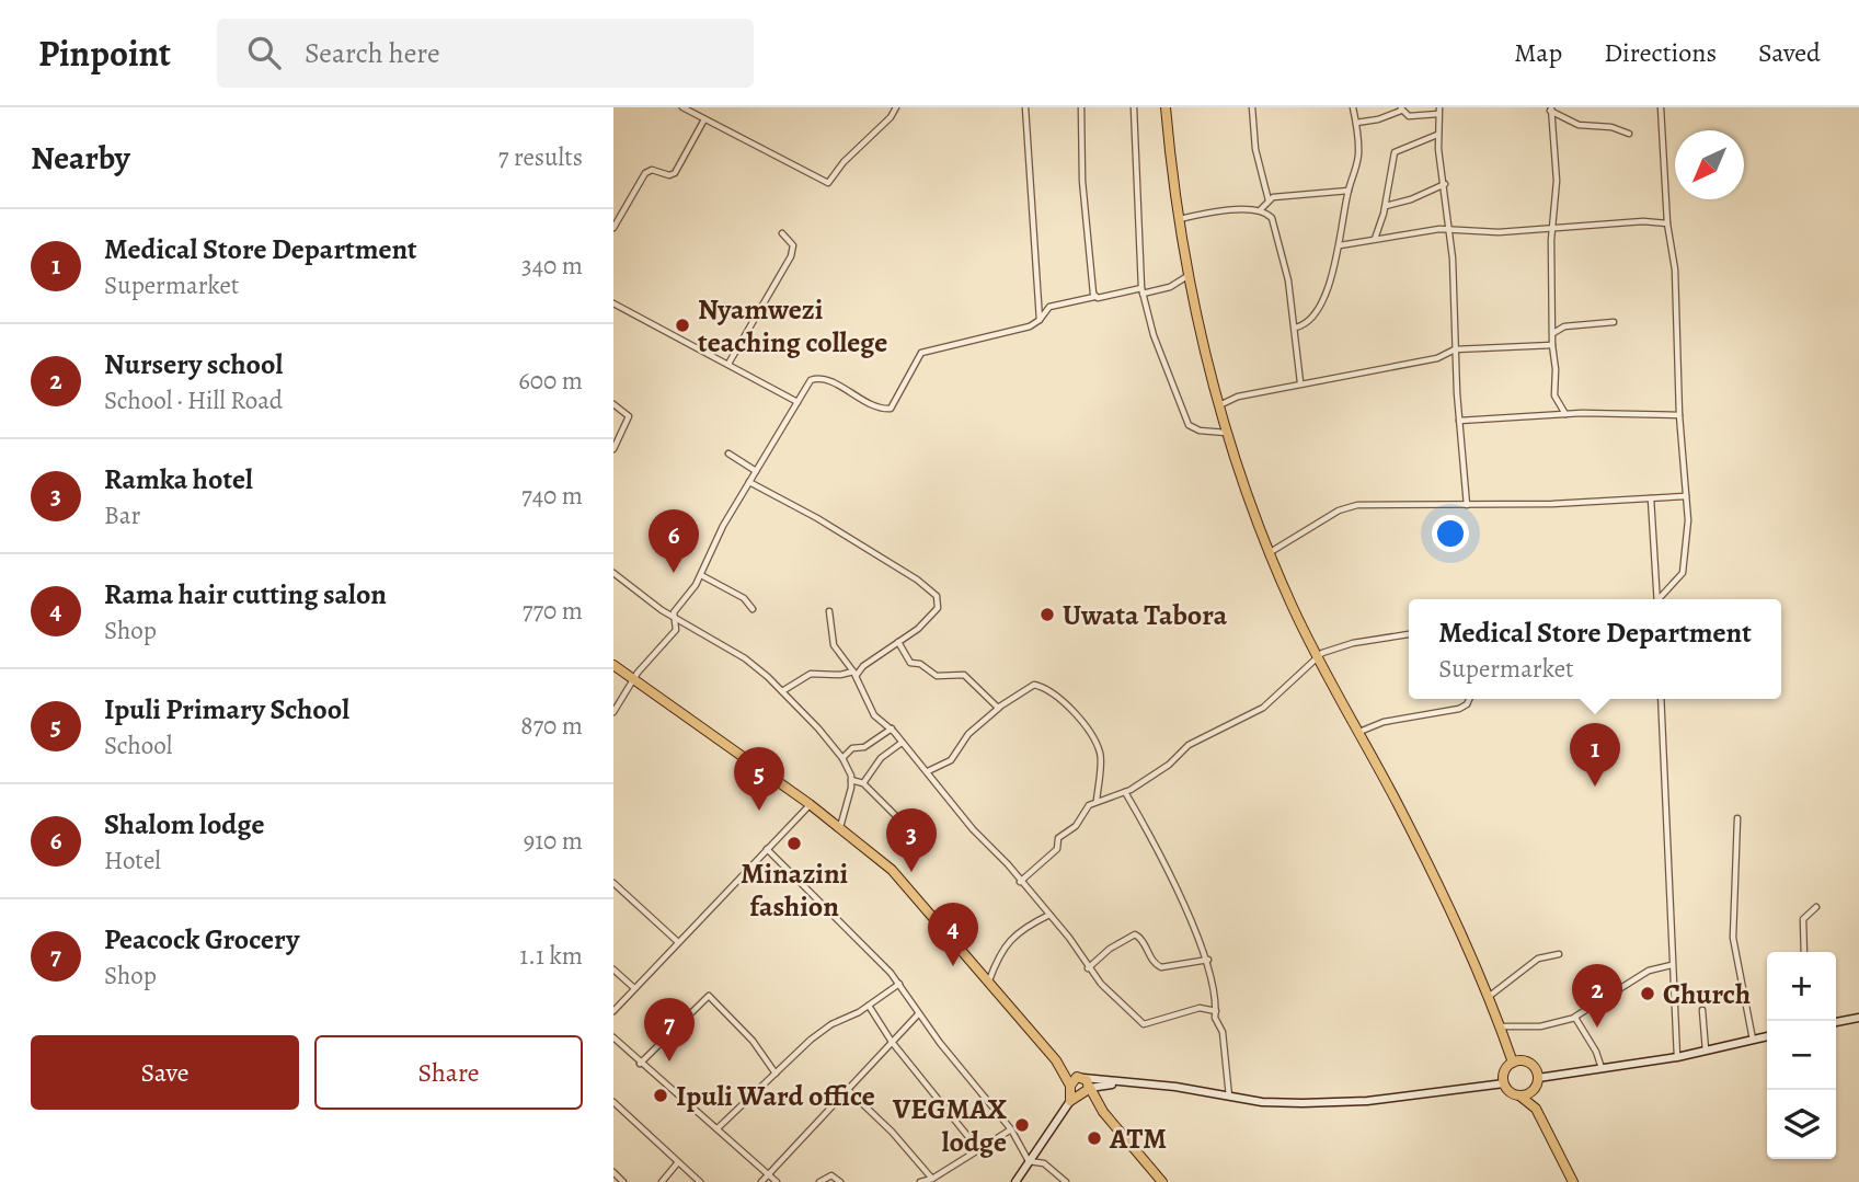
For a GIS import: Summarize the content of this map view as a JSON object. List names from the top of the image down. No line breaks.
{"places":["Nyamwezi teaching college","Uwata Tabora","Minazini fashion","Church","Ipuli Ward office","VEGMAX lodge","ATM"],"north":"bottom left","page":{"header":"Pinpoint","search":"Search here","nav":["Map","Directions","Saved"],"heading":["Nearby","7 results"],"list":[{"mark":"1","name":"Medical Store Department","note":"Supermarket","value":"340 m"},{"mark":"2","name":"Nursery school","note":"School · Hill Road","value":"600 m"},{"mark":"3","name":"Ramka hotel","note":"Bar","value":"740 m"},{"mark":"4","name":"Rama hair cutting salon","note":"Shop","value":"770 m"},{"mark":"5","name":"Ipuli Primary School","note":"School","value":"870 m"},{"mark":"6","name":"Shalom lodge","note":"Hotel","value":"910 m"},{"mark":"7","name":"Peacock Grocery","note":"Shop","value":"1.1 km"}],"pins":["6","1","5","3","4","2","7"],"popup":["Medical Store Department","Supermarket"],"map_buttons":["+","−"],"buttons":["Save","Share"]}}
